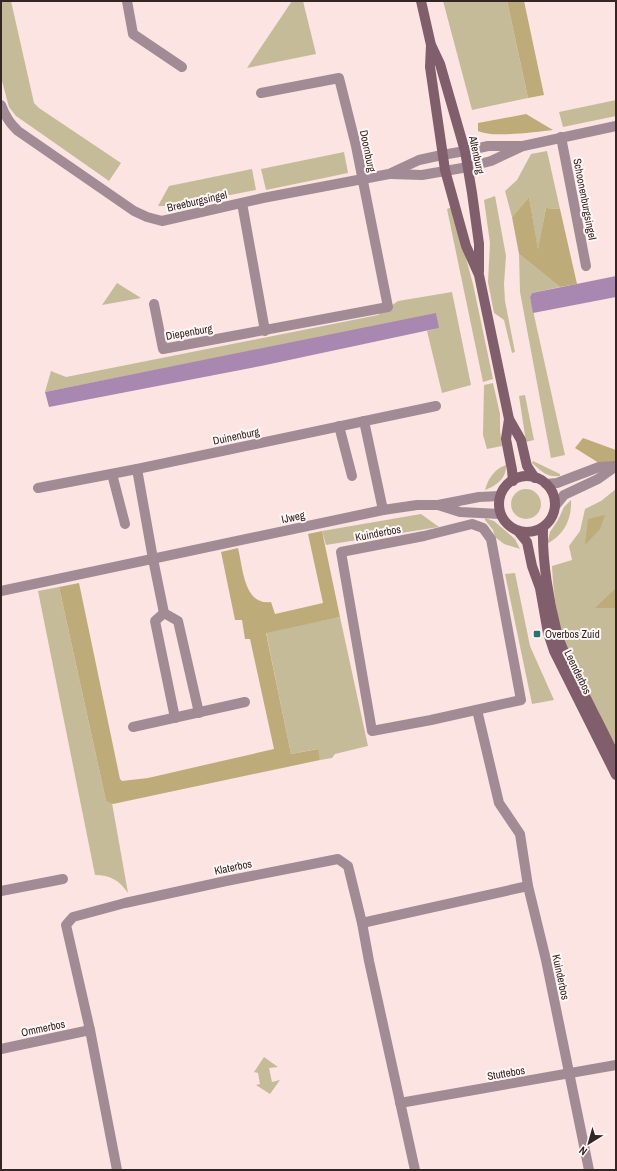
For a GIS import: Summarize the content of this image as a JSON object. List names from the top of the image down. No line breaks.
{"streets":{"main road":["Altenburg","Leenderbos"],"street":["Doornburg","Schoonenburgsingel","Breeburgsingel","Diepenburg","Duinenburg","IJweg","Kuinderbos","Klaterbos","Ommerbos","Stuttebos"]},"crossings":[["Doornburg","Breeburgsingel"],["Doornburg","Diepenburg"],["Altenburg","Breeburgsingel"],["Altenburg","IJweg"],["Altenburg","Leenderbos"],["IJweg","Leenderbos"],["Kuinderbos","Stuttebos"],["Klaterbos","Ommerbos"],["Klaterbos","Stuttebos"]],"places":{"transit":["Overbos Zuid"]},"north":"bottom left"}
